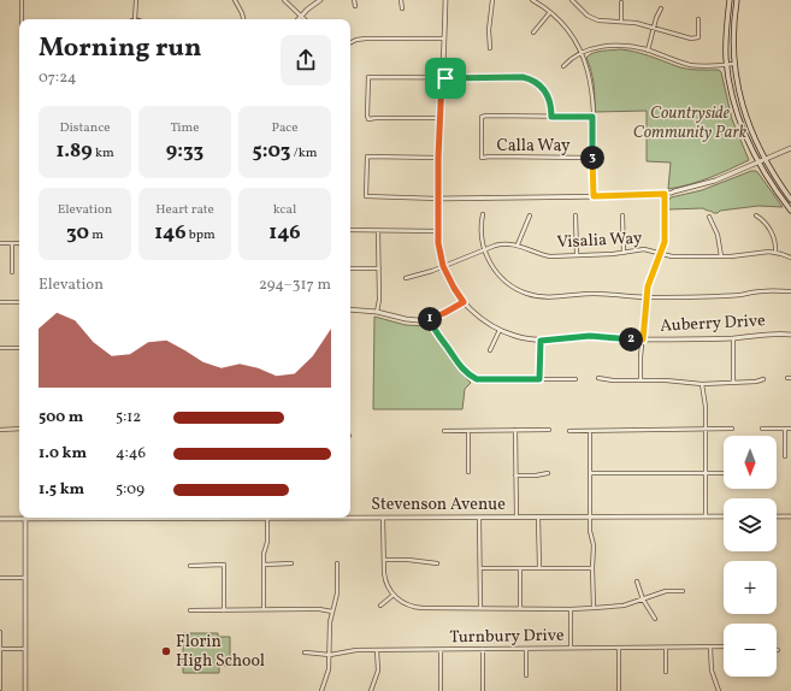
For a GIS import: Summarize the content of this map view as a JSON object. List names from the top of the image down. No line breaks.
{"streets":{"street":["Calla Way","Visalia Way","Auberry Drive","Stevenson Avenue","Turnbury Drive"]},"crossings":[["Visalia Way","Auberry Drive"]],"parks":["Countryside Community Park"],"places":["Florin High School"],"north":"bottom","page":{"heading":["Morning run","07:24"],"stats":[["Distance","1.89 km"],["Time","9:33"],["Pace","5:03 /km"],["Elevation","30 m"],["Heart rate","146 bpm"],["kcal","146"]],"pins":["3","1","2"],"chart":["Elevation","294–317 m"],"list":[{"name":"500 m","note":"5:12"},{"name":"1.0 km","note":"4:46"},{"name":"1.5 km","note":"5:09"}],"map_buttons":["+","−"]}}
